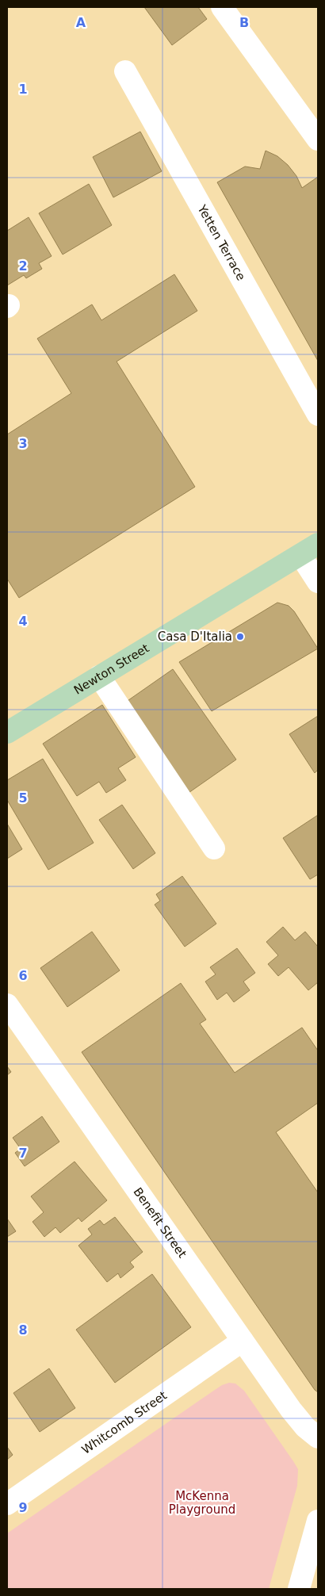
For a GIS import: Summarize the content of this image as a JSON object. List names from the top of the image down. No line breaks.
{"streets":{"main road":["Newton Street"],"street":["Yetten Terrace","Benefit Street","Whitcomb Street"]},"crossings":[["Benefit Street","Whitcomb Street"]],"parks":["McKenna Playground"],"places":["Casa D'Italia"],"grid":{"columns":["A","B"],"rows":["1","2","3","4","5","6","7","8","9"]}}
